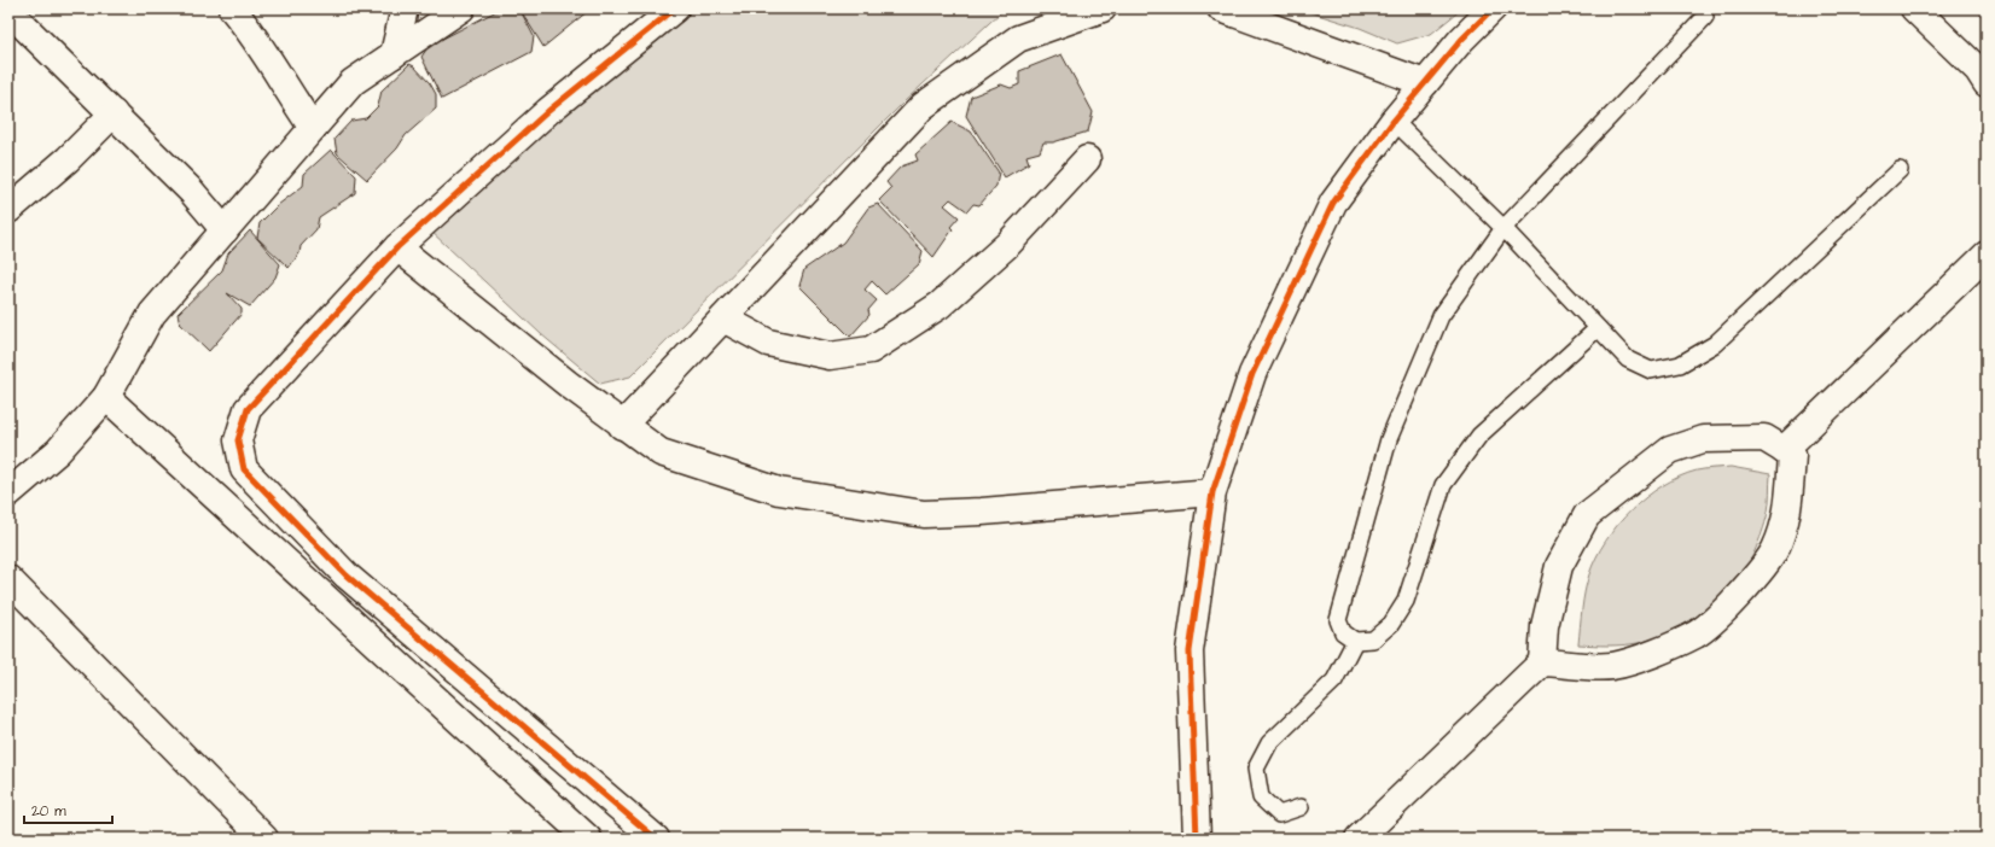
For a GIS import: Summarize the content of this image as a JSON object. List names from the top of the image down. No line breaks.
{"scale_bar":"20 m"}
